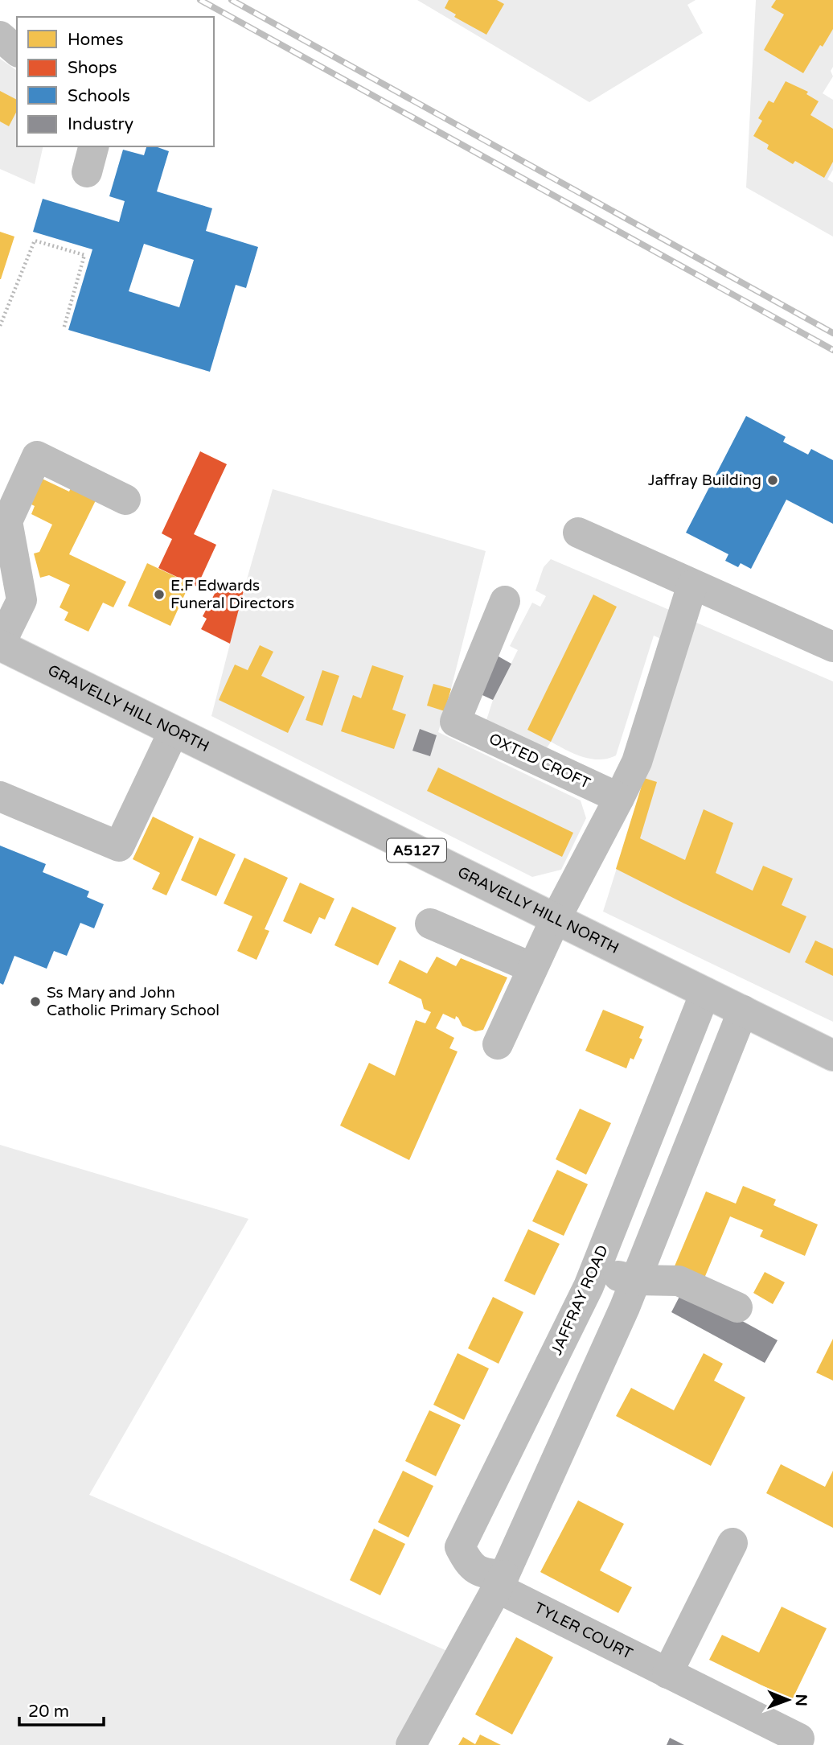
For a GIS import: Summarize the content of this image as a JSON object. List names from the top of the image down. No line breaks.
{"streets":{"street":["GRAVELLY HILL NORTH","OXTED CROFT","A5127","JAFFRAY ROAD","TYLER COURT"]},"crossings":[["GRAVELLY HILL NORTH","JAFFRAY ROAD"],["JAFFRAY ROAD","TYLER COURT"]],"places":["Jaffray Building","E.F Edwards Funeral Directors","Ss Mary and John Catholic Primary School"],"legend":["Homes","Shops","Schools","Industry"],"scale_bar":"20 m","north":"right"}
